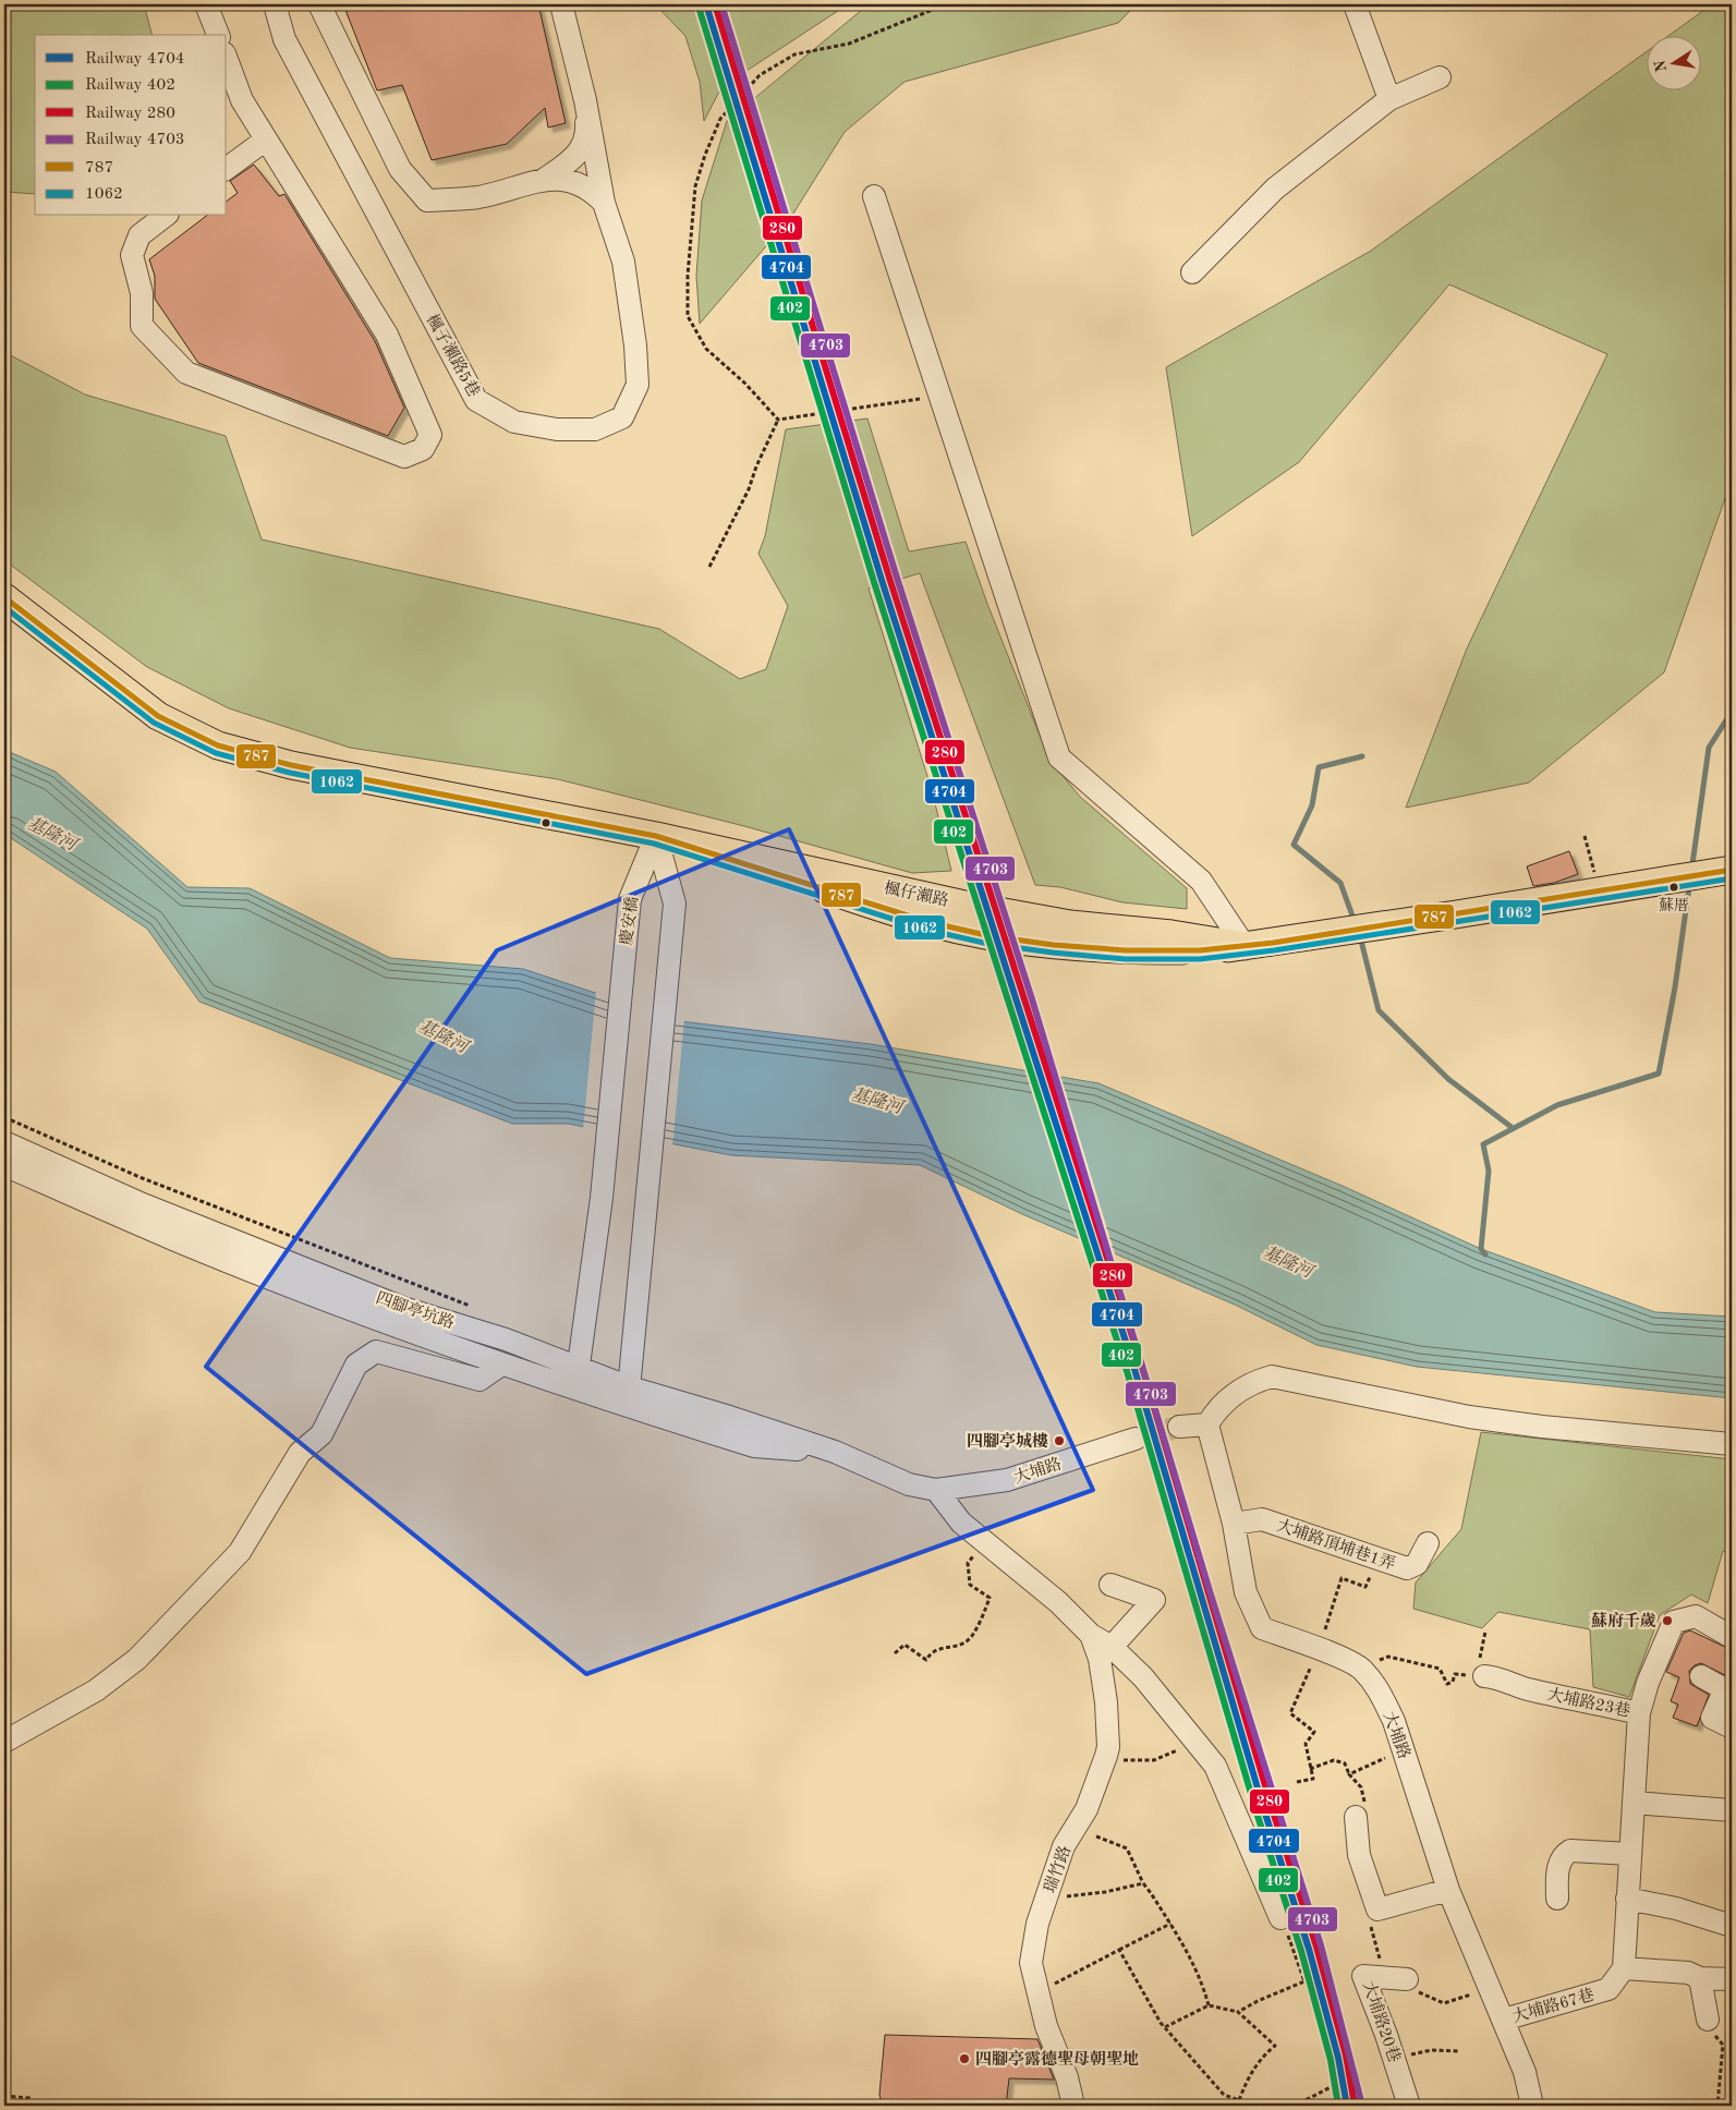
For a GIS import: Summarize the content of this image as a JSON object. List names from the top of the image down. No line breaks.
{"streets":{"main road":["楓仔瀨路"],"street":["楓子瀨路5巷","慶安橋","四腳亭坑路","大埔路","大埔路頂埔巷1弄","大埔路23巷","瑞竹路","大埔路67巷","大埔路20巷"]},"crossings":[["楓仔瀨路","慶安橋"],["慶安橋","四腳亭坑路"],["四腳亭坑路","大埔路"],["四腳亭坑路","瑞竹路"],["大埔路","大埔路頂埔巷1弄"],["大埔路","瑞竹路"],["大埔路","大埔路67巷"],["大埔路23巷","大埔路67巷"]],"water":["基隆河"],"places":["蘇厝","四腳亭城樓","蘇府千歲","四腳亭露德聖母朝聖地"],"lines":["rail line 4704","rail line 280","rail line 4703","rail line 402","transit line 787","transit line 1062"],"legend":["Railway 4704","Railway 402","Railway 280","Railway 4703","787","1062"],"north":"left"}
